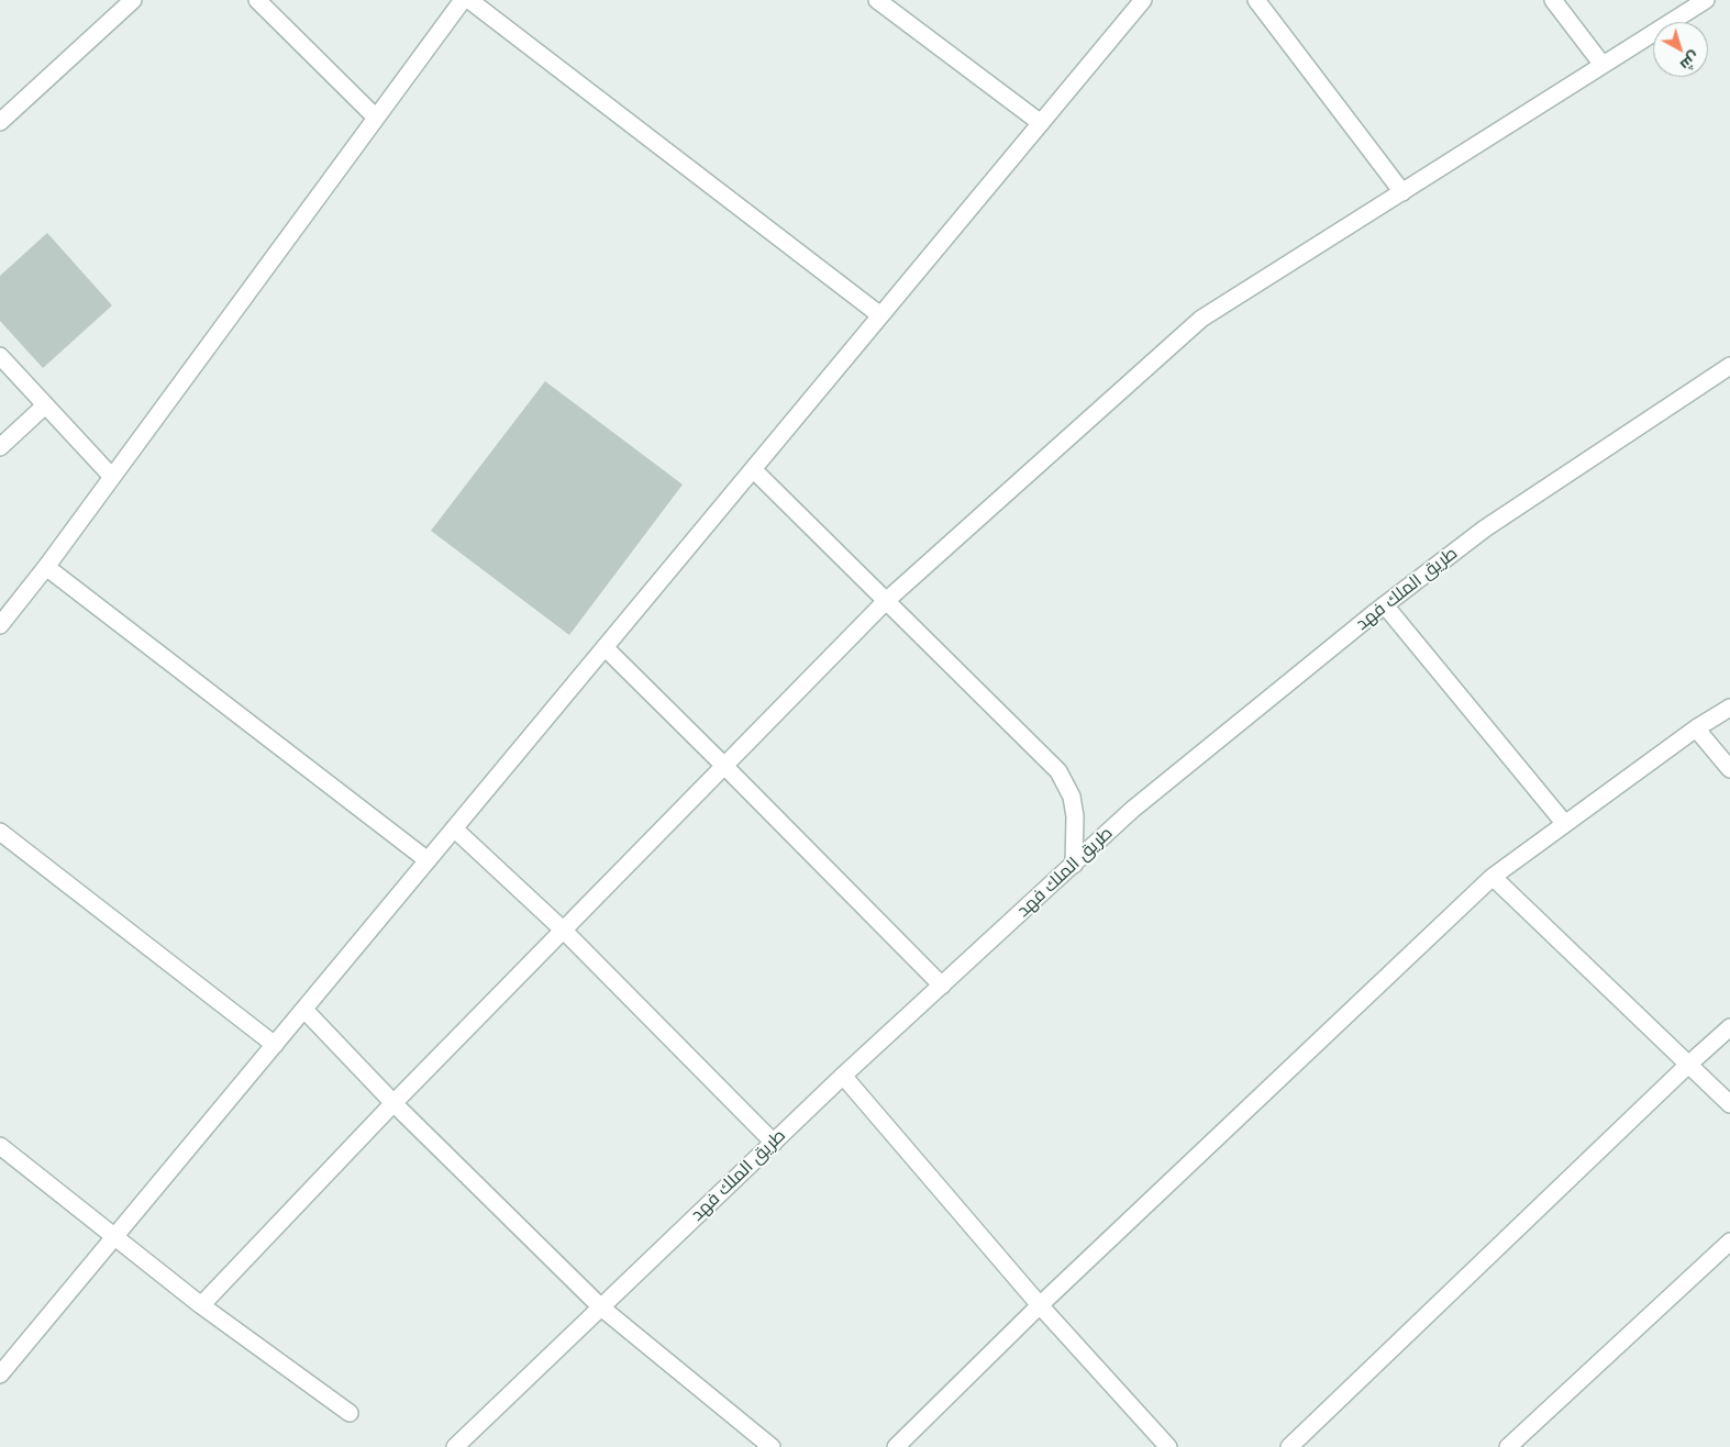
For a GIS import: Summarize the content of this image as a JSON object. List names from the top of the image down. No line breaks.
{"streets":{"street":["طريق الملك فهد"]},"north":"bottom right"}
